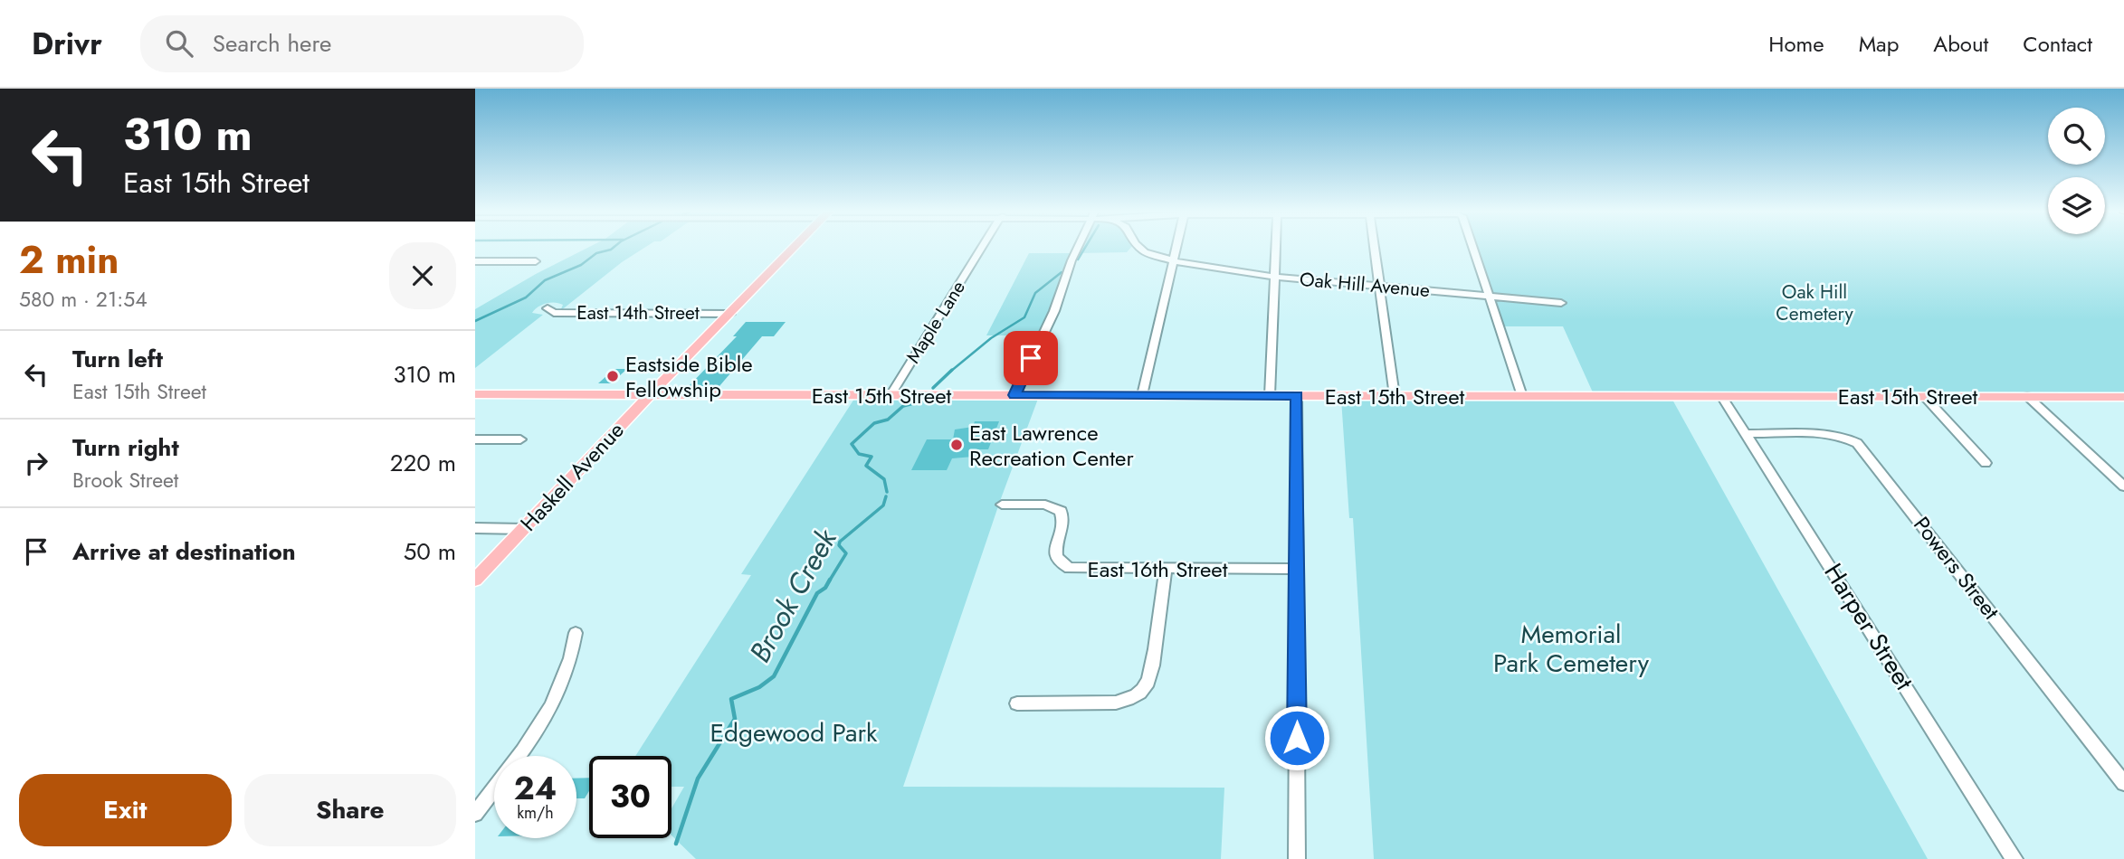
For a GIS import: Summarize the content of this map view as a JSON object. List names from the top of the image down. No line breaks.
{"streets":{"main road":["East 15th Street","Haskell Avenue"],"street":["Oak Hill Avenue","East 14th Street","Maple Lane","Powers Street","East 16th Street","Harper Street"]},"crossings":[["East 14th Street","Haskell Avenue"],["Maple Lane","East 15th Street"],["East 15th Street","Haskell Avenue"],["East 15th Street","Harper Street"],["Powers Street","Harper Street"]],"water":["Brook Creek"],"parks":["Oak Hill Cemetery","Memorial Park Cemetery","Edgewood Park"],"places":["Eastside Bible Fellowship","East Lawrence Recreation Center"],"page":{"header":"Drivr","search":"Search here","nav":["Home","Map","About","Contact"],"turn":["310 m","East 15th Street"],"heading":["2 min","580 m · 21:54"],"list":[{"name":"Turn left","note":"East 15th Street","value":"310 m"},{"name":"Turn right","note":"Brook Street","value":"220 m"},{"name":"Arrive at destination","value":"50 m"}],"speed":"24 km/h","limit":"30","buttons":["Exit","Share"]}}
